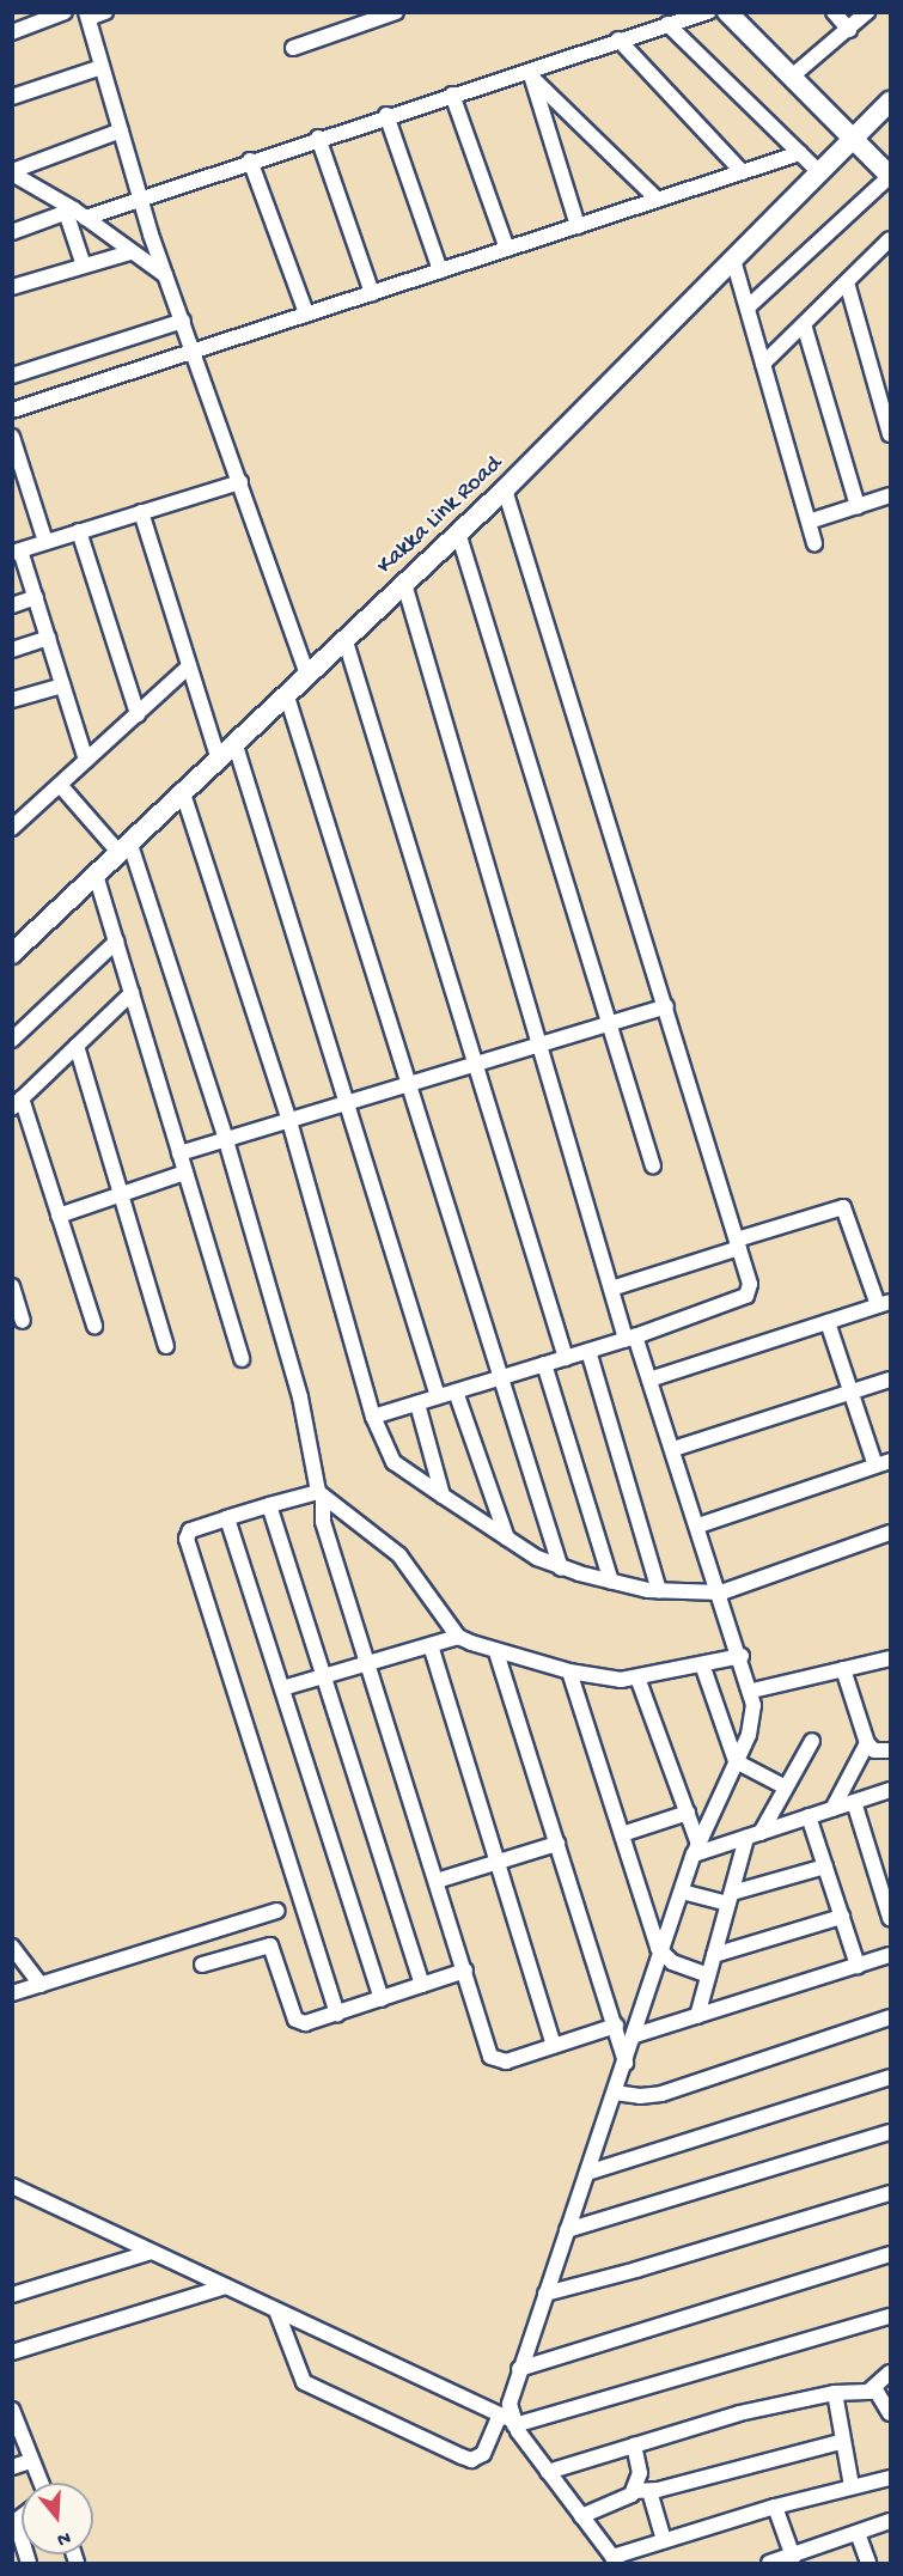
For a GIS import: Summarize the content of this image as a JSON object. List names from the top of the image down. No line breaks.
{"streets":{"street":["Kakka Link Road"]},"north":"bottom"}
